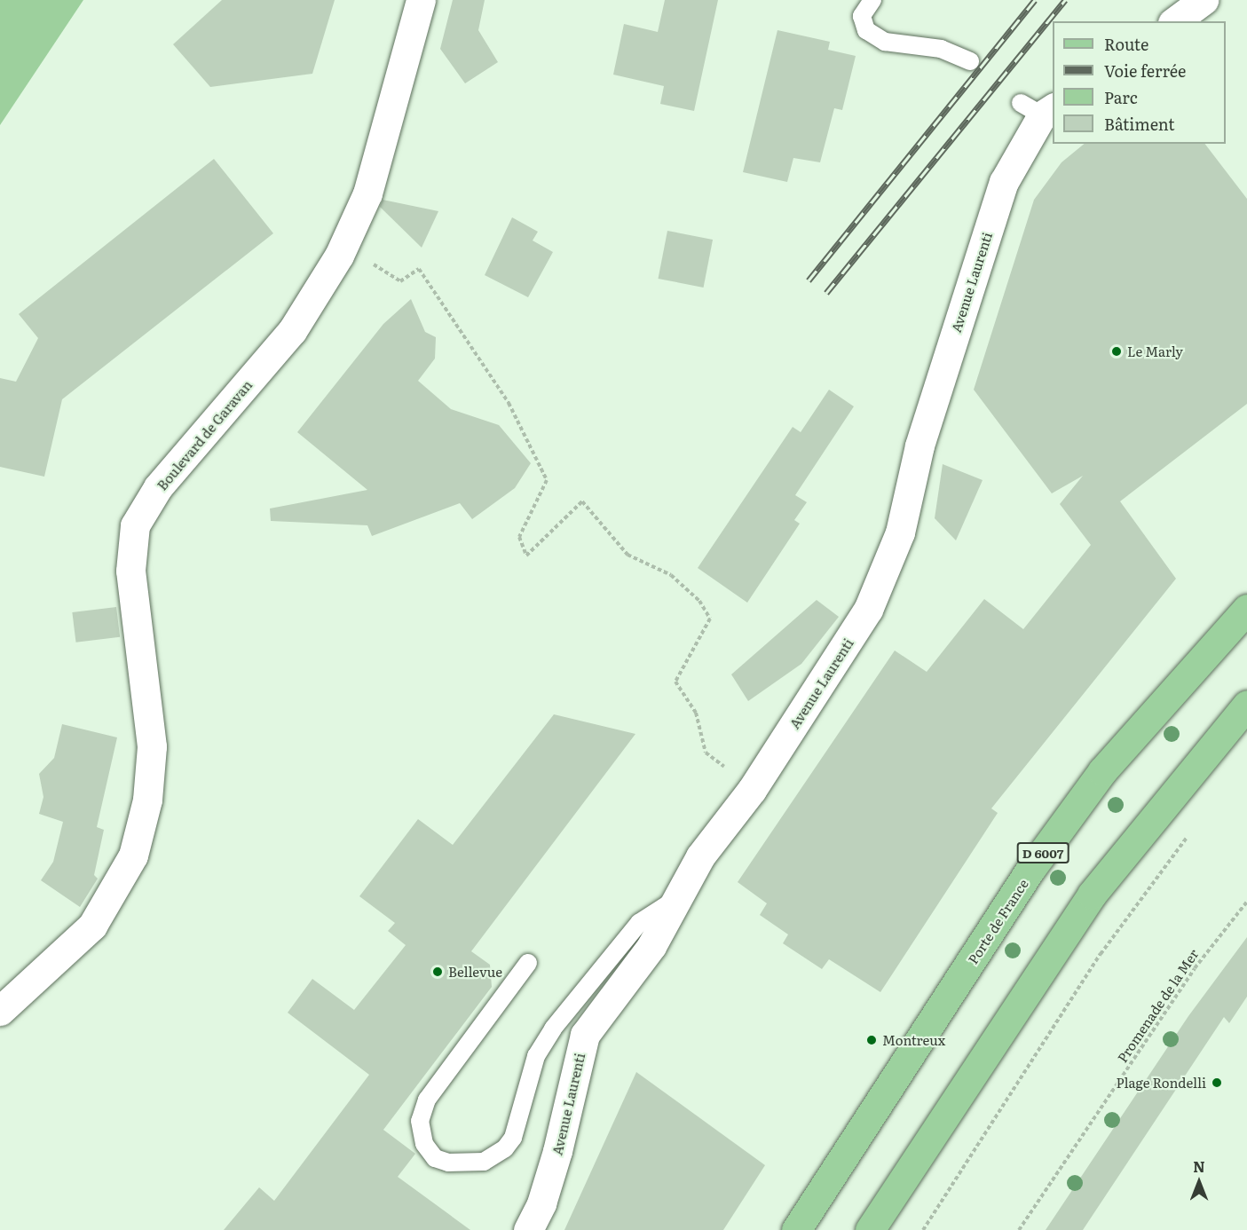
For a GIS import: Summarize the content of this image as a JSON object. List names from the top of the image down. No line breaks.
{"streets":{"main road":["D 6007","Porte de France"],"street":["Avenue Laurenti","Boulevard de Garavan"],"path":["Promenade de la Mer"]},"places":["Le Marly","Bellevue","Montreux","Plage Rondelli"],"legend":["Route","Voie ferrée","Parc","Bâtiment"],"north":"top"}
